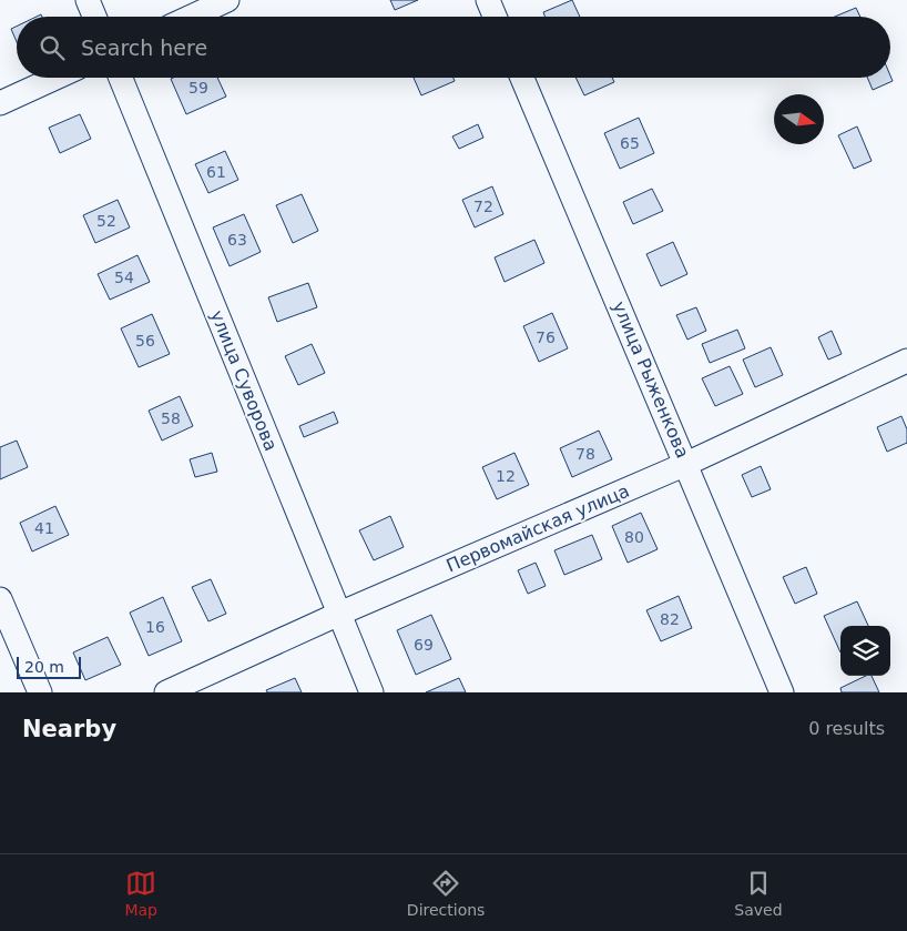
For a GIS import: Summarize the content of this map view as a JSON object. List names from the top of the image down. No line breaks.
{"streets":{"street":["улица Рыженкова","улица Суворова","Первомайская улица"]},"crossings":[["улица Рыженкова","Первомайская улица"],["улица Суворова","Первомайская улица"]],"house_numbers":["59","65","61","72","52","63","54","76","56","58","78","12","41","80","82","16","69"],"scale_bar":"20 m","north":"right","page":{"search":"Search here","scale":"20 m","heading":["Nearby","0 results"],"nav":["Map","Directions","Saved"]}}
